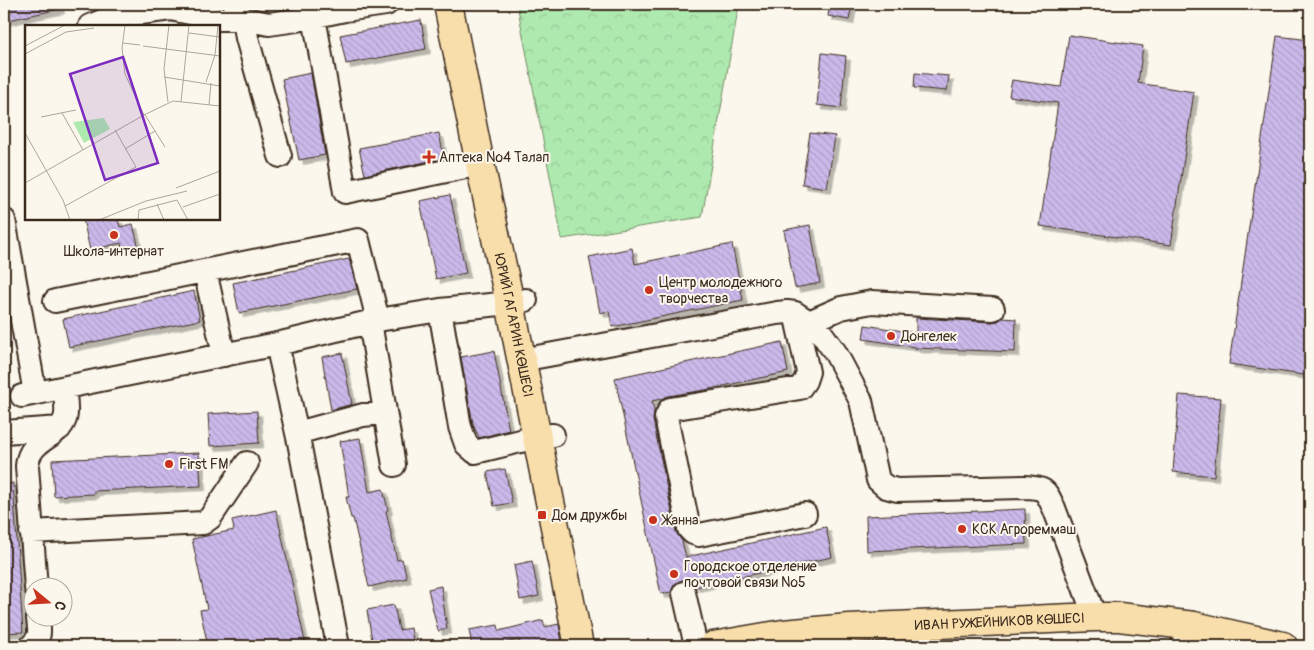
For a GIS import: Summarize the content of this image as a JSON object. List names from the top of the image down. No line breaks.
{"streets":{"main road":["ЮРИЙ ГАГАРИН КӨШЕСІ","ИВАН РУЖЕЙНИКОВ КӨШЕСІ"]},"places":{"health":["Аптека №4 Талап"],"other":["Школа-интернат","Центр молодежного творчества","Донгелек","First FM","Жанна","КСК Агрореммаш","Городское отделение почтовой связи №5"],"transit":["Дом дружбы"]},"north":"right"}
